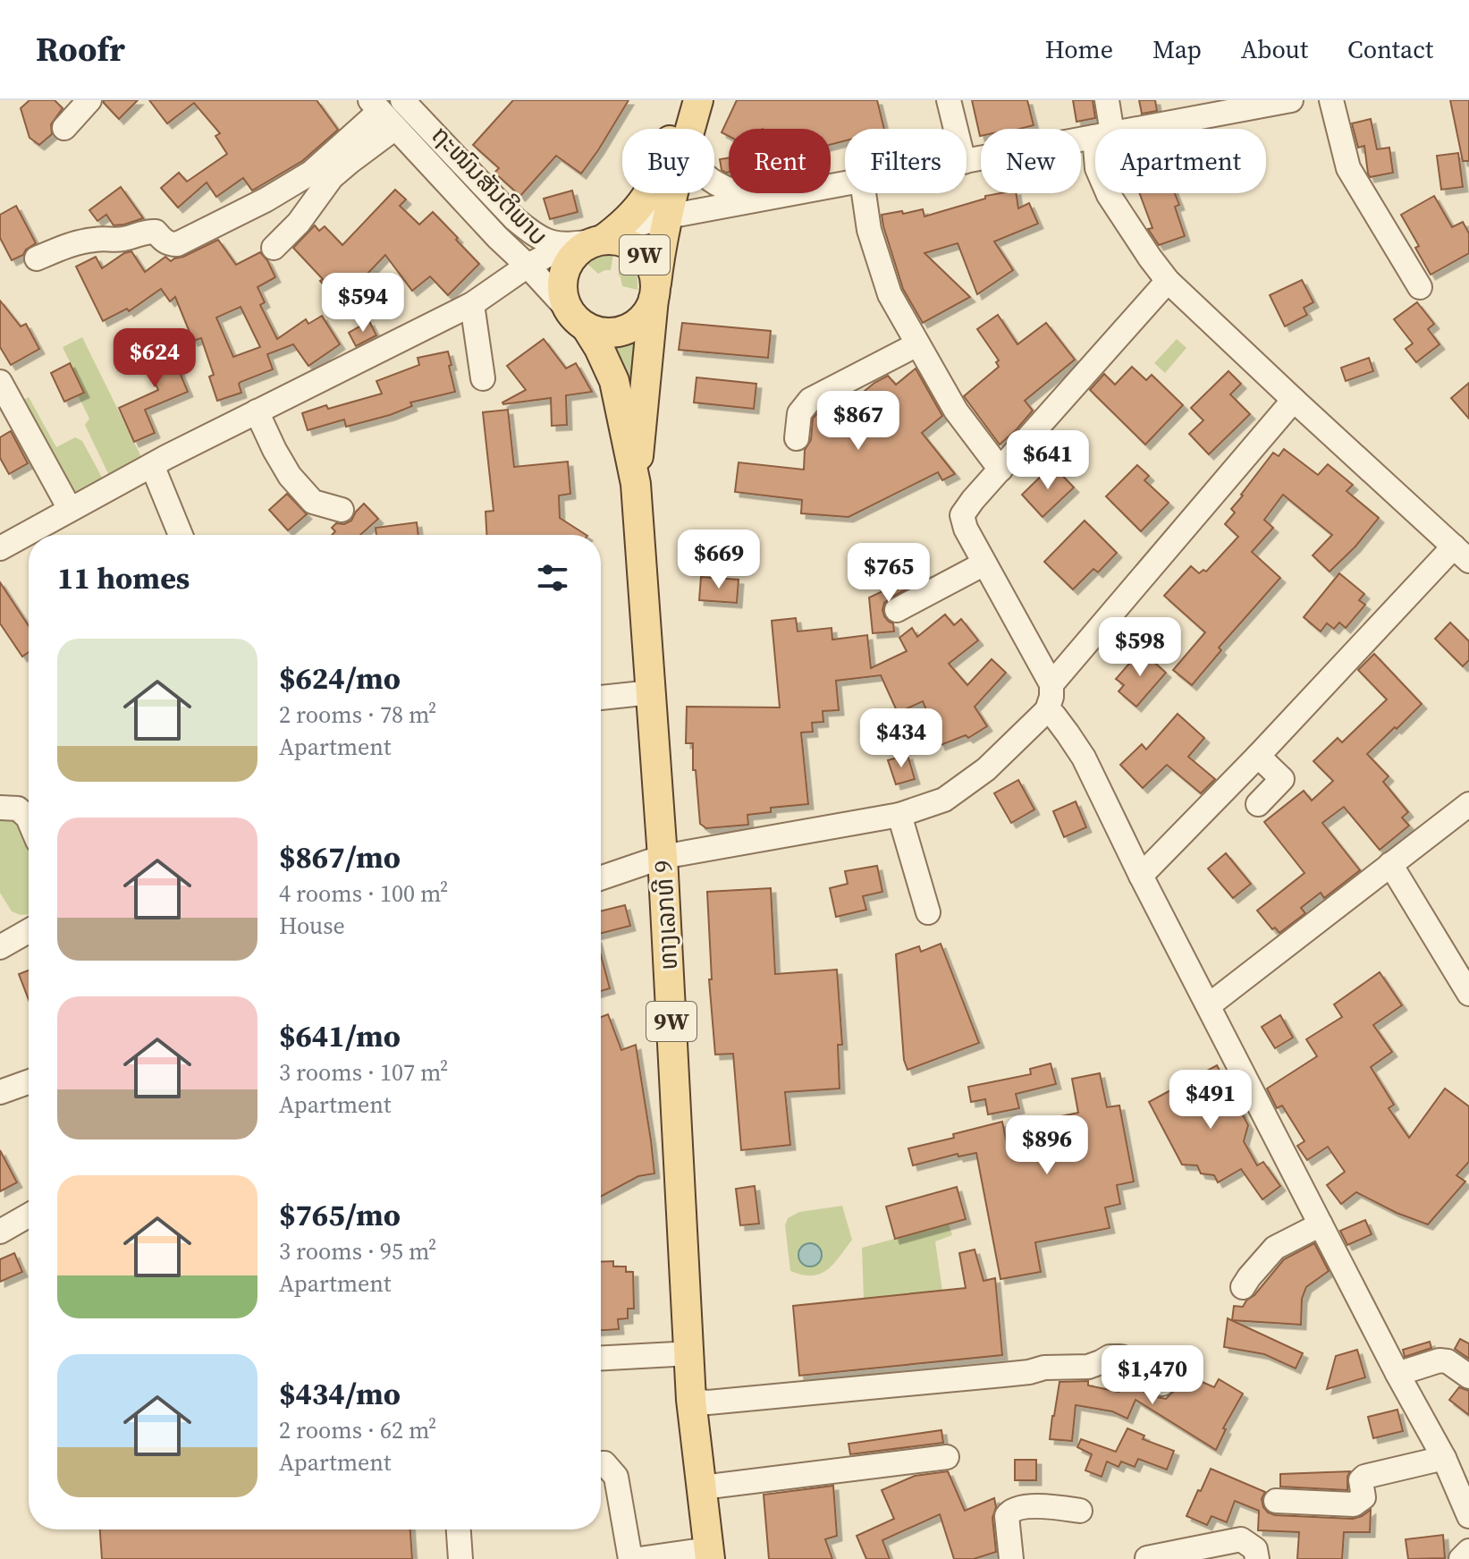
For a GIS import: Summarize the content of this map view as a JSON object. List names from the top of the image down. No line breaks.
{"streets":{"main road":["9W","ທາງເລກທີ 9"],"street":["ຖະໜົນສັນຕິພາບ"]},"crossings":[["ຖະໜົນສັນຕິພາບ","9W"],["ຖະໜົນສັນຕິພາບ","ທາງເລກທີ 9"],["9W","ທາງເລກທີ 9"]],"page":{"header":"Roofr","nav":["Home","Map","About","Contact"],"chip":["Buy","Rent","Filters","New","Apartment"],"price":["$594","$624","$867","$641","$669","$765","$598","$434","$491","$896","$1,470"],"heading":"11 homes","list":[{"name":"$624/mo","note":"2 rooms · 78 m² · Apartment"},{"name":"$867/mo","note":"4 rooms · 100 m² · House"},{"name":"$641/mo","note":"3 rooms · 107 m² · Apartment"},{"name":"$765/mo","note":"3 rooms · 95 m² · Apartment"},{"name":"$434/mo","note":"2 rooms · 62 m² · Apartment"}]}}
